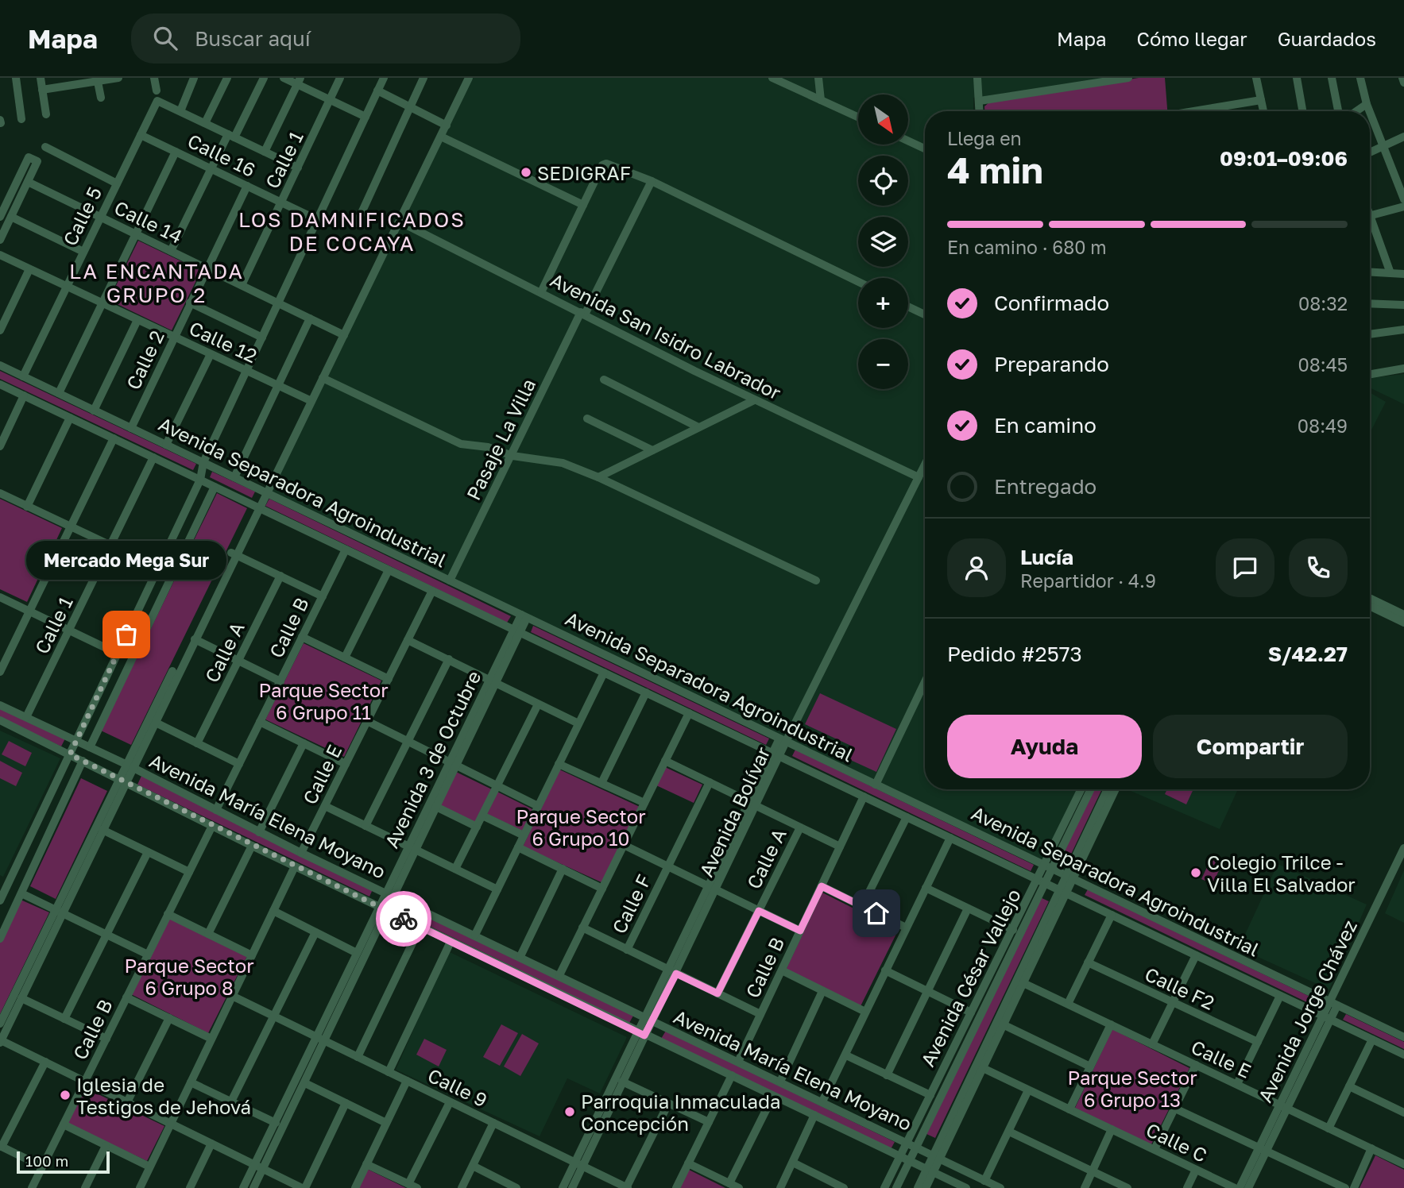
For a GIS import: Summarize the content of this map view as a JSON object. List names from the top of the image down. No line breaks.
{"streets":{"street":["Calle 16","Calle 1","Calle 5","Calle 14","Avenida San Isidro Labrador","Calle 12","Calle 2","Pasaje La Villa","Avenida Separadora Agroindustrial","Calle B","Calle A","Avenida 3 de Octubre","Calle E","Avenida Bolívar","Avenida María Elena Moyano","Calle F","Avenida César Vallejo","Calle F2","Avenida Jorge Chávez","Calle 9","Calle C"]},"crossings":[["Calle 16","Calle 1"],["Calle 16","Calle 5"],["Calle 16","Calle 2"],["Calle 1","Calle 14"],["Calle 1","Avenida Separadora Agroindustrial"],["Calle 1","Avenida María Elena Moyano"],["Calle 5","Calle 14"],["Calle 5","Calle 12"],["Calle 5","Avenida Separadora Agroindustrial"],["Calle 14","Calle 2"],["Avenida San Isidro Labrador","Pasaje La Villa"],["Avenida San Isidro Labrador","Avenida Bolívar"],["Calle 12","Calle 2"],["Calle 2","Avenida Separadora Agroindustrial"],["Pasaje La Villa","Avenida Separadora Agroindustrial"],["Avenida Separadora Agroindustrial","Calle B"],["Avenida Separadora Agroindustrial","Avenida 3 de Octubre"],["Avenida Separadora Agroindustrial","Calle E"],["Avenida Separadora Agroindustrial","Avenida Bolívar"],["Avenida Separadora Agroindustrial","Avenida César Vallejo"],["Avenida Separadora Agroindustrial","Avenida Jorge Chávez"],["Calle B","Avenida María Elena Moyano"],["Avenida 3 de Octubre","Avenida María Elena Moyano"],["Avenida 3 de Octubre","Calle 9"],["Calle E","Avenida María Elena Moyano"],["Calle E","Avenida Jorge Chávez"],["Avenida Bolívar","Avenida María Elena Moyano"],["Avenida Bolívar","Calle 9"],["Avenida María Elena Moyano","Avenida César Vallejo"]],"districts":["LOS DAMNIFICADOS DE COCAYA","LA ENCANTADA GRUPO 2"],"parks":["Parque Sector 6 Grupo 11","Parque Sector 6 Grupo 10","Parque Sector 6 Grupo 8","Parque Sector 6 Grupo 13"],"places":["SEDIGRAF","Mercado Mega Sur","Colegio Trilce - Villa El Salvador","Iglesia de Testigos de Jehová","Parroquia Inmaculada Concepción"],"scale_bar":"100 m","north":"bottom right","page":{"header":"Mapa","search":"Buscar aquí","nav":["Mapa","Cómo llegar","Guardados"],"map_buttons":["+","−"],"heading":["4 min","Llega en","09:01–09:06"],"panel":["Lucía","Repartidor · 4.9","Pedido #2573","S/42.27"],"bar":"En camino · 680 m","list":[["Confirmado","08:32"],["Preparando","08:45"],["En camino","08:49"],"Entregado"],"bubble":"Mercado Mega Sur","buttons":["Ayuda","Compartir"],"scale":"100 m"}}
